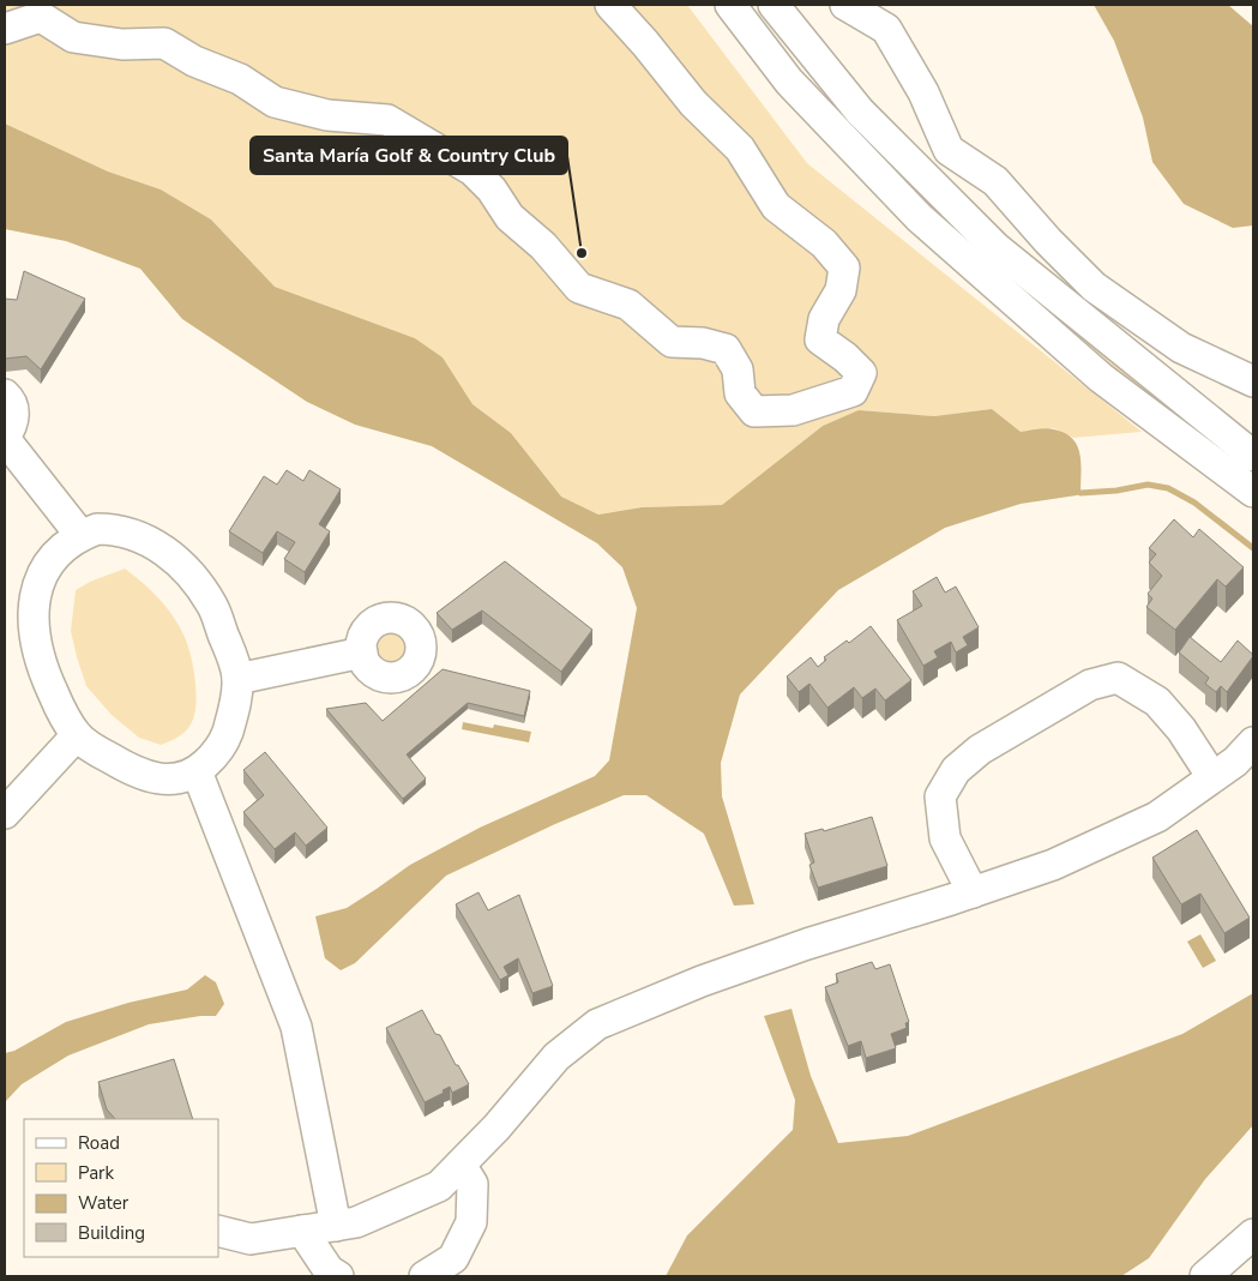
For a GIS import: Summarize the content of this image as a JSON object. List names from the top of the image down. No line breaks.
{"places":["Santa María Golf & Country Club"],"legend":["Road","Park","Water","Building"]}
